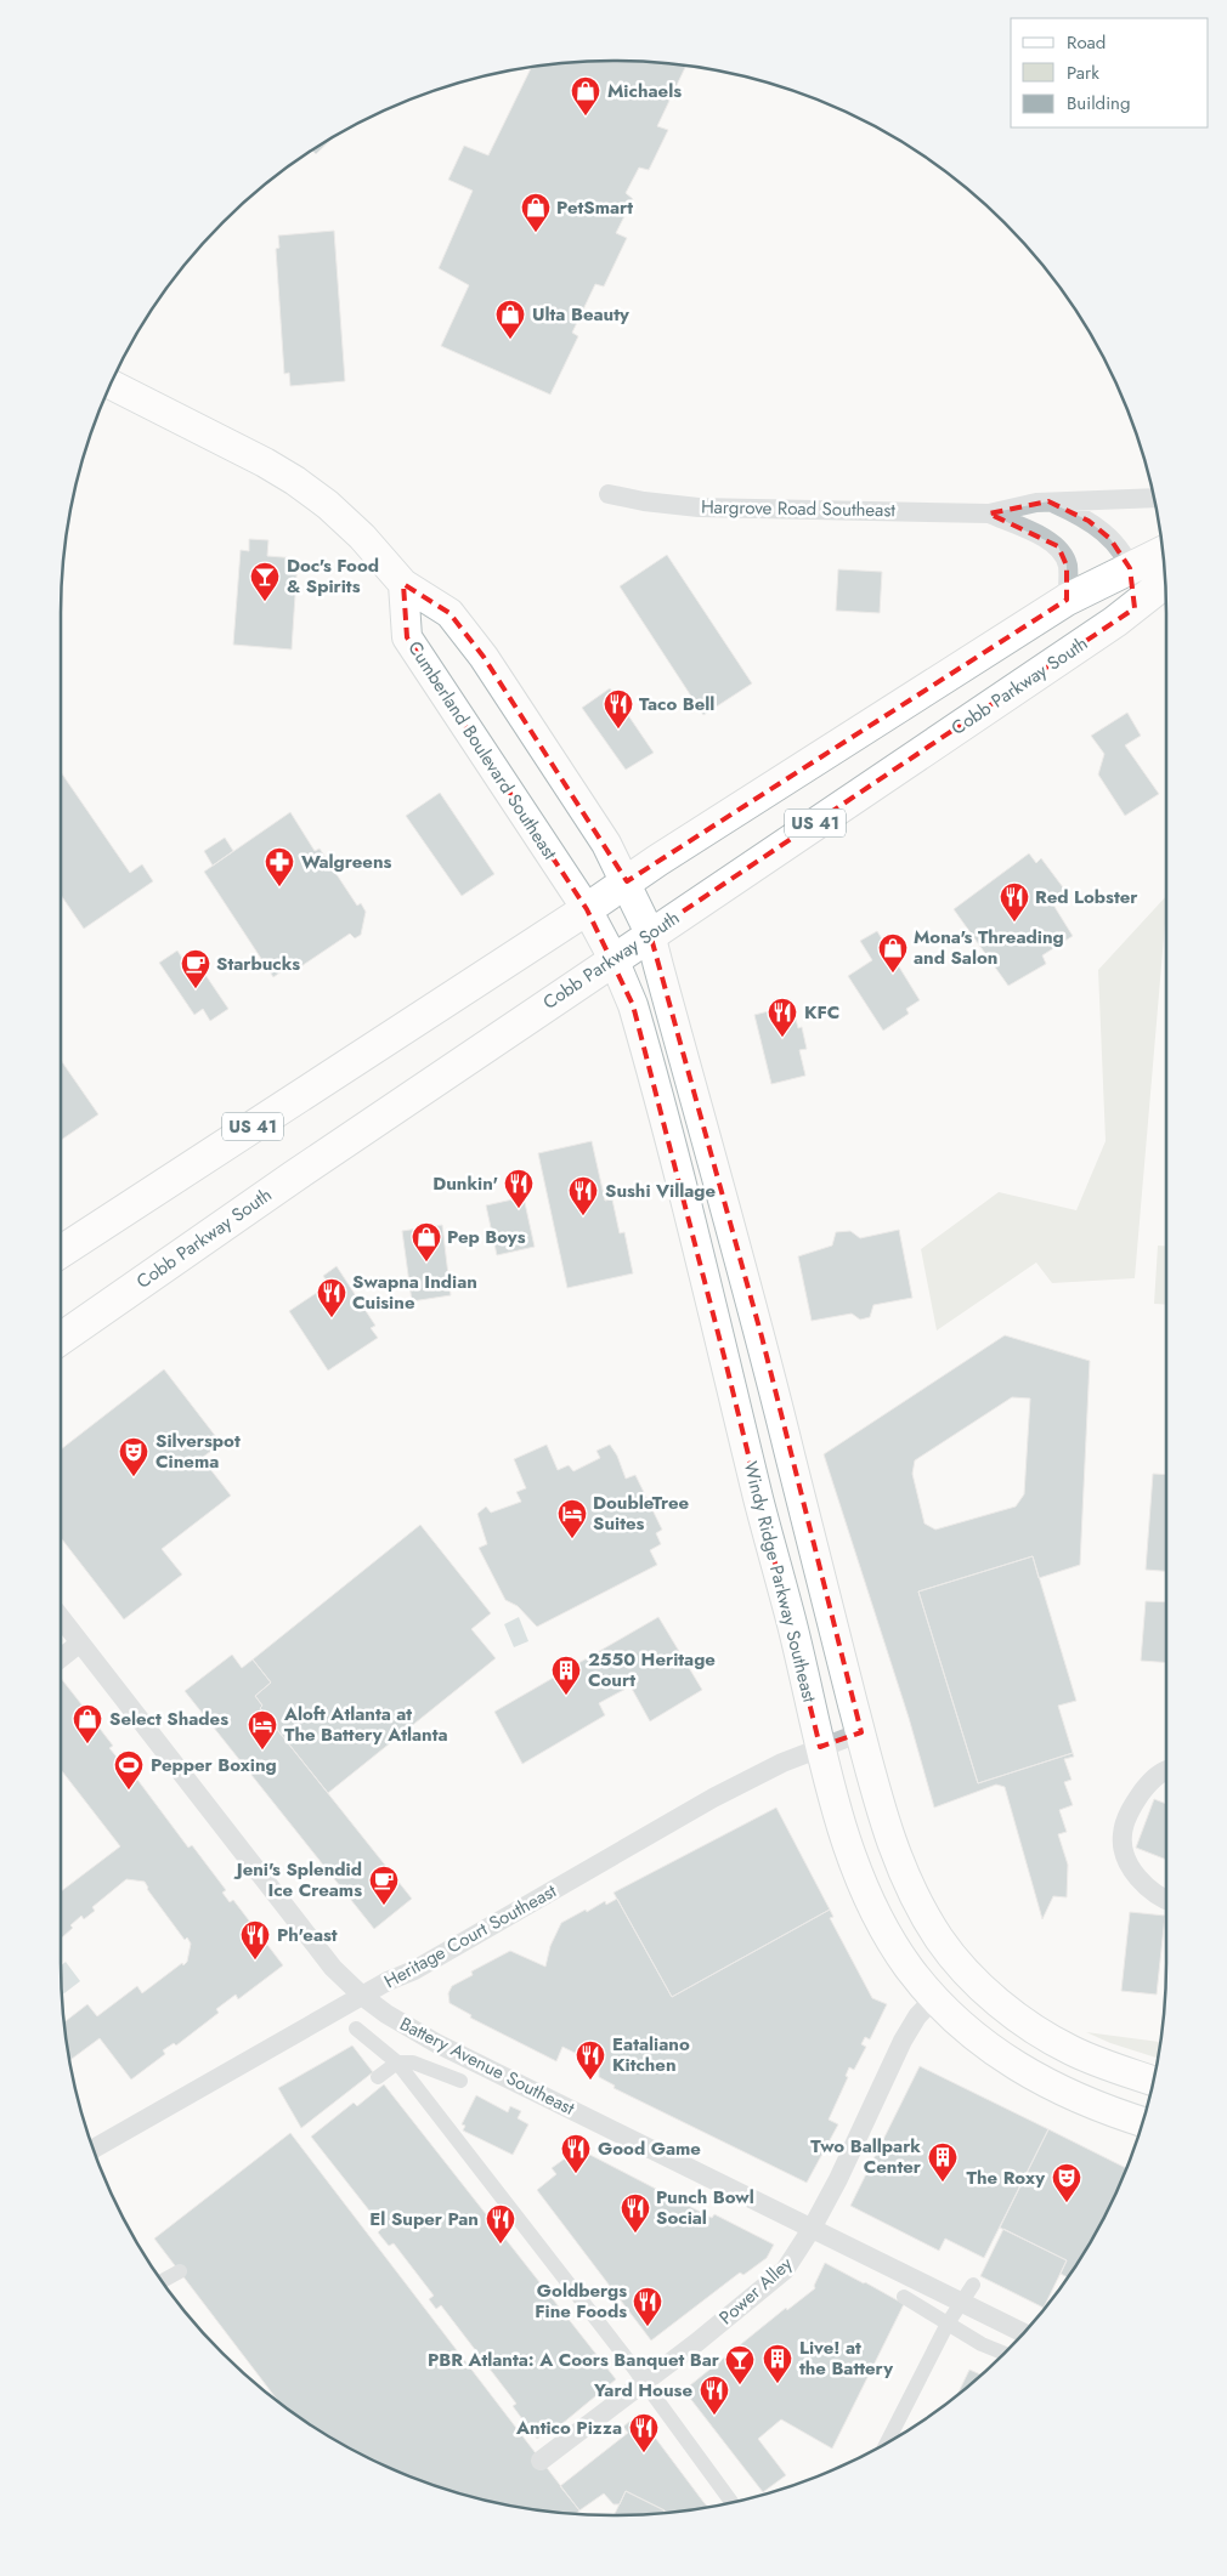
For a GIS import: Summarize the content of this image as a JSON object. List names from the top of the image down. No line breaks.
{"streets":{"main road":["Cobb Parkway South","Cumberland Boulevard Southeast","US 41","Windy Ridge Parkway Southeast"],"street":["Hargrove Road Southeast","Heritage Court Southeast","Battery Avenue Southeast","Power Alley"]},"crossings":[["Hargrove Road Southeast","US 41"],["Cobb Parkway South","Windy Ridge Parkway Southeast"],["Cumberland Boulevard Southeast","US 41"],["Cumberland Boulevard Southeast","Windy Ridge Parkway Southeast"],["US 41","Windy Ridge Parkway Southeast"],["Windy Ridge Parkway Southeast","Heritage Court Southeast"],["Windy Ridge Parkway Southeast","Power Alley"],["Heritage Court Southeast","Battery Avenue Southeast"],["Battery Avenue Southeast","Power Alley"]],"places":{"shop":["Michaels","PetSmart","Ulta Beauty","Mona's Threading and Salon","Pep Boys","Select Shades"],"bar":["Doc's Food & Spirits","PBR Atlanta: A Coors Banquet Bar"],"restaurant":["Taco Bell","Red Lobster","KFC","Dunkin'","Sushi Village","Swapna Indian Cuisine","Ph'east","Eataliano Kitchen","Good Game","Punch Bowl Social","El Super Pan","Goldbergs Fine Foods","Yard House","Antico Pizza"],"pharmacy":["Walgreens"],"cafe":["Starbucks","Jeni's Splendid Ice Creams"],"theatre":["Silverspot Cinema","The Roxy"],"hotel":["DoubleTree Suites","Aloft Atlanta at The Battery Atlanta"],"building":["2550 Heritage Court","Two Ballpark Center","Live! at the Battery"],"sports":["Pepper Boxing"]},"legend":["Road","Park","Building"]}
